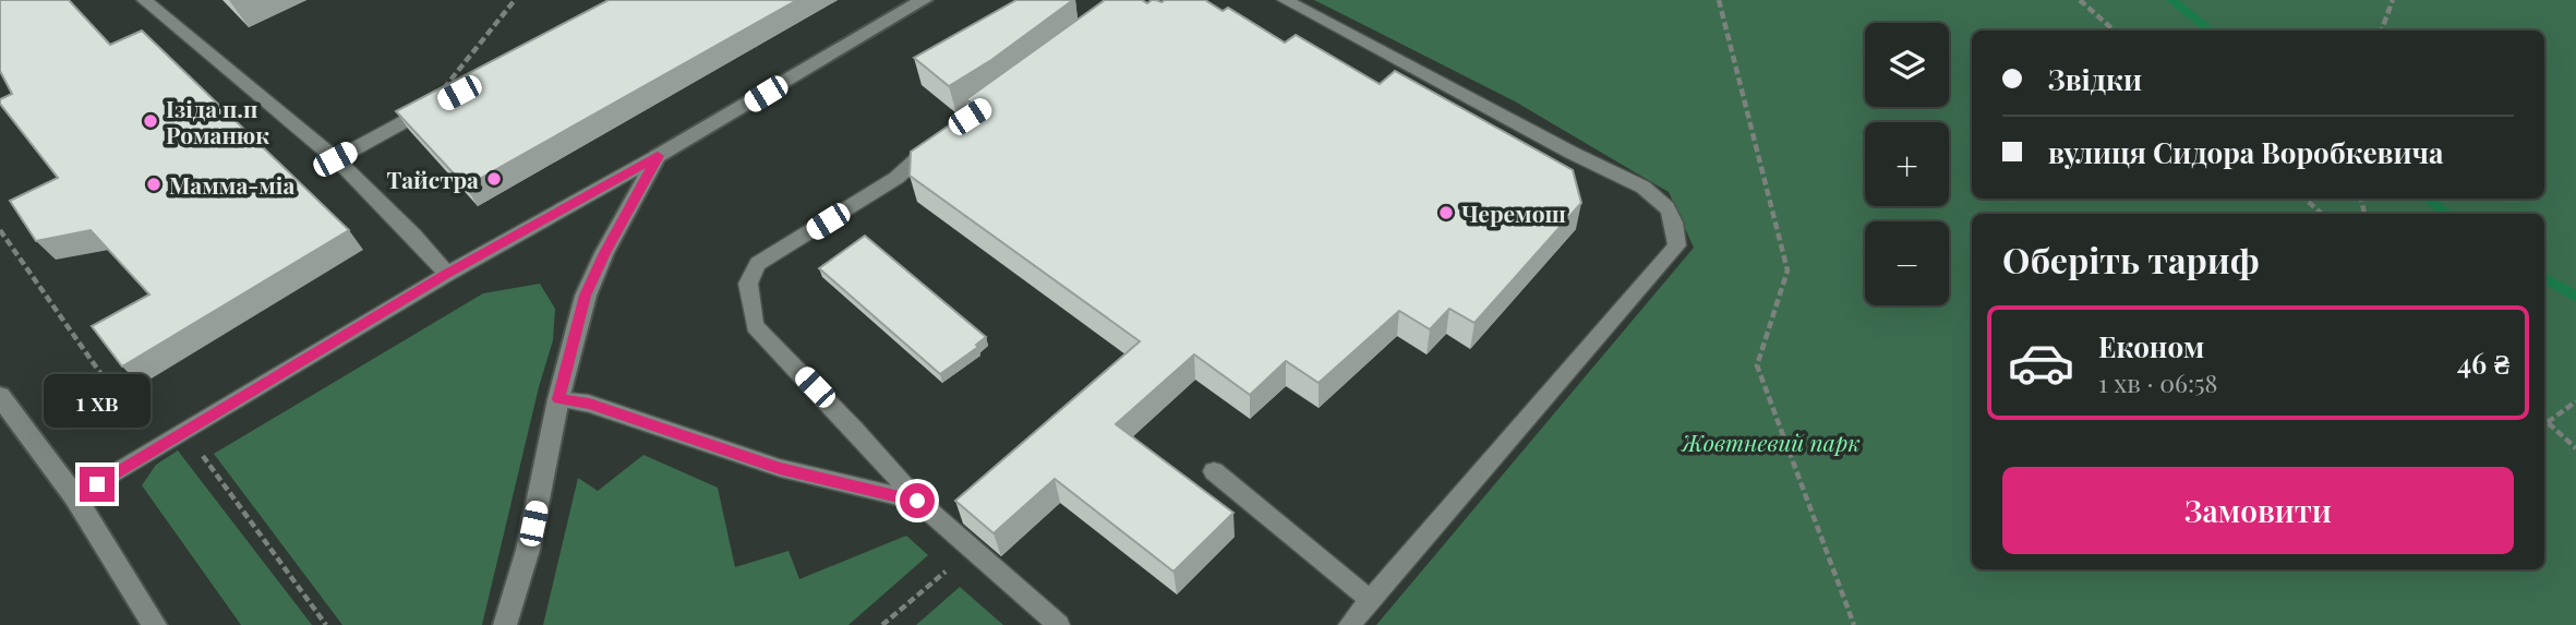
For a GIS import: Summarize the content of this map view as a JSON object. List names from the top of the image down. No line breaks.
{"parks":["Жовтневий парк"],"places":["Ізіда п.п Романюк","Тайстра","Мамма-міа","Черемош"],"page":{"map_buttons":["+","−"],"banner":["Звідки","вулиця Сидора Воробкевича"],"heading":"Оберіть тариф","list":[{"name":"Економ","note":"1 хв · 06:58","value":"46 ₴"}],"bubble":"1 хв","buttons":"Замовити"}}
